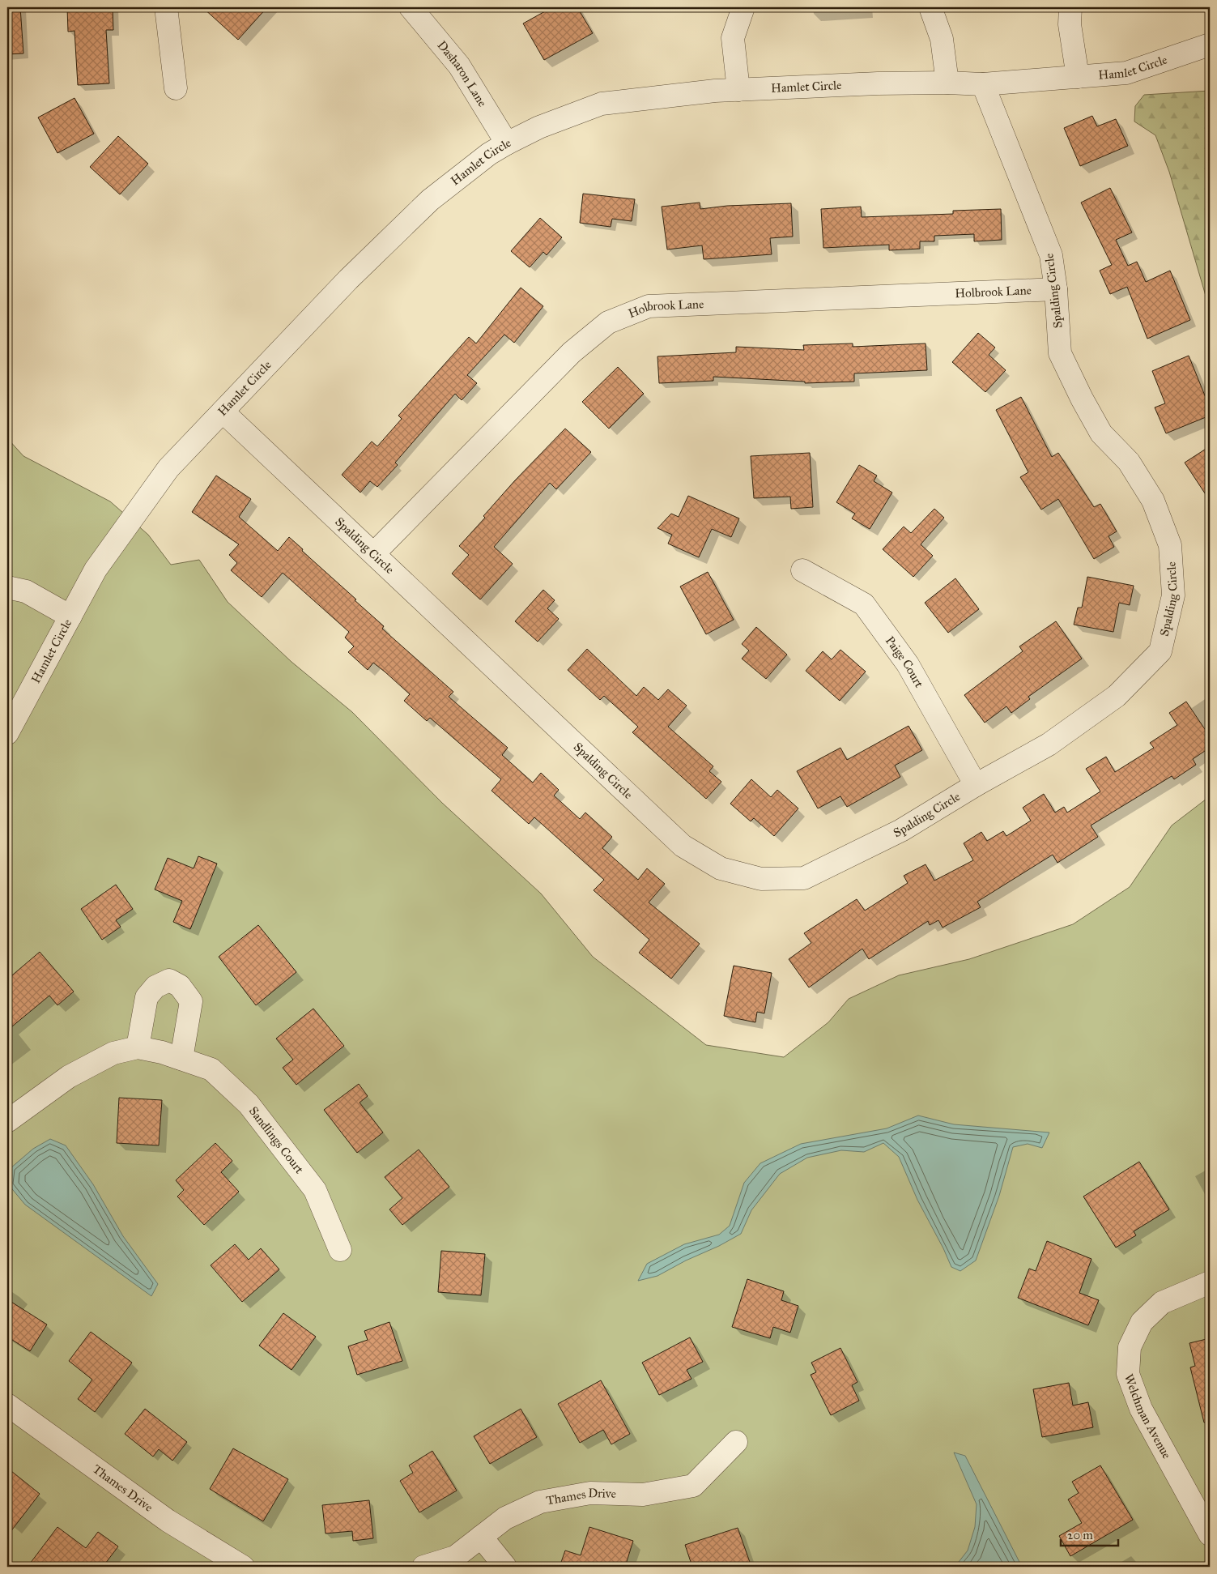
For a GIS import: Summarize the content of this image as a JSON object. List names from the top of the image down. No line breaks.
{"streets":{"street":["Hamlet Circle","Dasharon Lane","Spalding Circle","Holbrook Lane","Paige Court","Sandlings Court","Welchman Avenue","Thames Drive"]},"crossings":[["Hamlet Circle","Dasharon Lane"],["Hamlet Circle","Spalding Circle"],["Spalding Circle","Holbrook Lane"],["Spalding Circle","Paige Court"]],"scale_bar":"20 m"}
